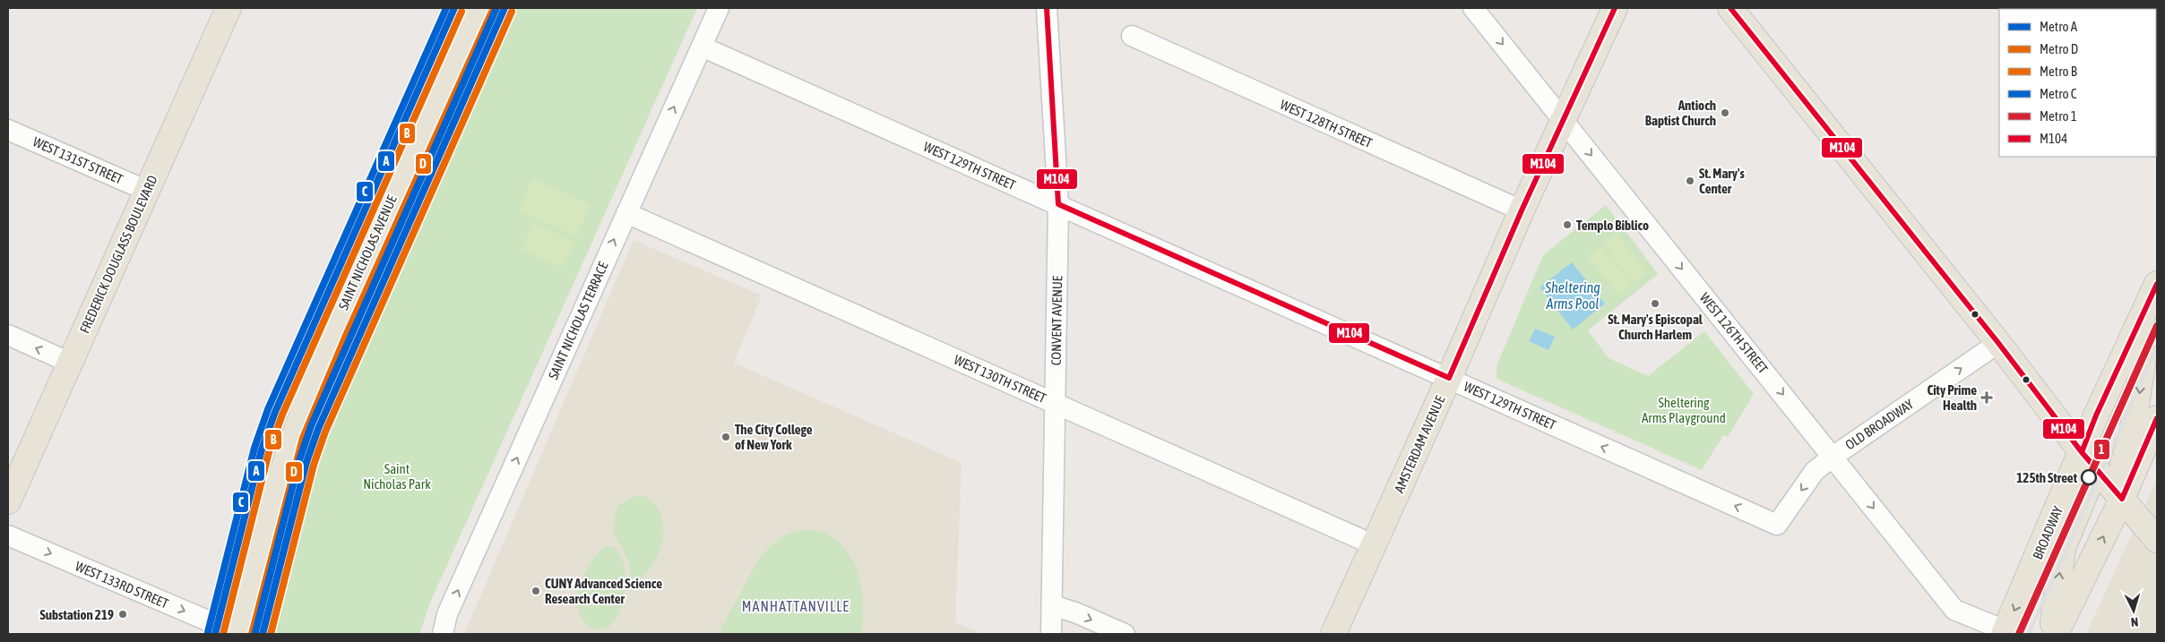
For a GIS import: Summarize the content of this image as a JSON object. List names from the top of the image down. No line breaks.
{"streets":{"main road":["SAINT NICHOLAS AVENUE","FREDERICK DOUGLASS BOULEVARD","AMSTERDAM AVENUE","BROADWAY"],"street":["WEST 128TH STREET","WEST 131ST STREET","WEST 129TH STREET","SAINT NICHOLAS TERRACE","CONVENT AVENUE","WEST 126TH STREET","WEST 130TH STREET","OLD BROADWAY","WEST 133RD STREET"]},"crossings":[["WEST 128TH STREET","AMSTERDAM AVENUE"],["WEST 131ST STREET","FREDERICK DOUGLASS BOULEVARD"],["WEST 129TH STREET","SAINT NICHOLAS TERRACE"],["WEST 129TH STREET","CONVENT AVENUE"],["WEST 129TH STREET","OLD BROADWAY"],["WEST 129TH STREET","AMSTERDAM AVENUE"],["SAINT NICHOLAS AVENUE","WEST 133RD STREET"],["SAINT NICHOLAS TERRACE","WEST 130TH STREET"],["CONVENT AVENUE","WEST 130TH STREET"],["WEST 126TH STREET","OLD BROADWAY"],["WEST 126TH STREET","AMSTERDAM AVENUE"],["WEST 126TH STREET","BROADWAY"],["WEST 130TH STREET","AMSTERDAM AVENUE"]],"one_way":["SAINT NICHOLAS TERRACE","WEST 126TH STREET","WEST 133RD STREET"],"districts":["MANHATTANVILLE"],"water":["Sheltering Arms Pool"],"parks":["Sheltering Arms Playground","Saint Nicholas Park"],"places":{"other":["Antioch Baptist Church","St. Mary's Center","Templo Biblico","St. Mary's Episcopal Church Harlem","The City College of New York","125th Street","CUNY Advanced Science Research Center","Substation 219"],"health":["City Prime Health"]},"lines":["metro line A","metro line C","transit line M104","metro line D","metro line B","metro line 1"],"legend":["Metro A","Metro D","Metro B","Metro C","Metro 1","M104"],"north":"bottom"}
